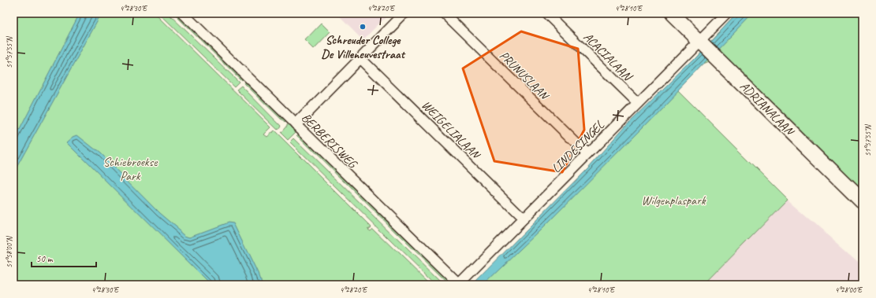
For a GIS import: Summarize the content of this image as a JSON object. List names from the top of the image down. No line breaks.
{"streets":{"street":["ACACIALAAN","PRUNUSLAAN","ADRIANALAAN","WEIGELIALAAN","BERBERISWEG","LINDESINGEL"]},"crossings":[["ACACIALAAN","LINDESINGEL"],["PRUNUSLAAN","LINDESINGEL"],["ADRIANALAAN","LINDESINGEL"],["WEIGELIALAAN","LINDESINGEL"],["BERBERISWEG","LINDESINGEL"]],"parks":["Schiebroekse Park","Wilgenplaspark"],"places":["Schreuder College De Villeneuvestraat"],"scale_bar":"50 m","coordinates":["4°28'30\"E","4°28'20\"E","4°28'10\"E","51°57'55\"N","51°58'00\"N","4°28'00\"E"]}
